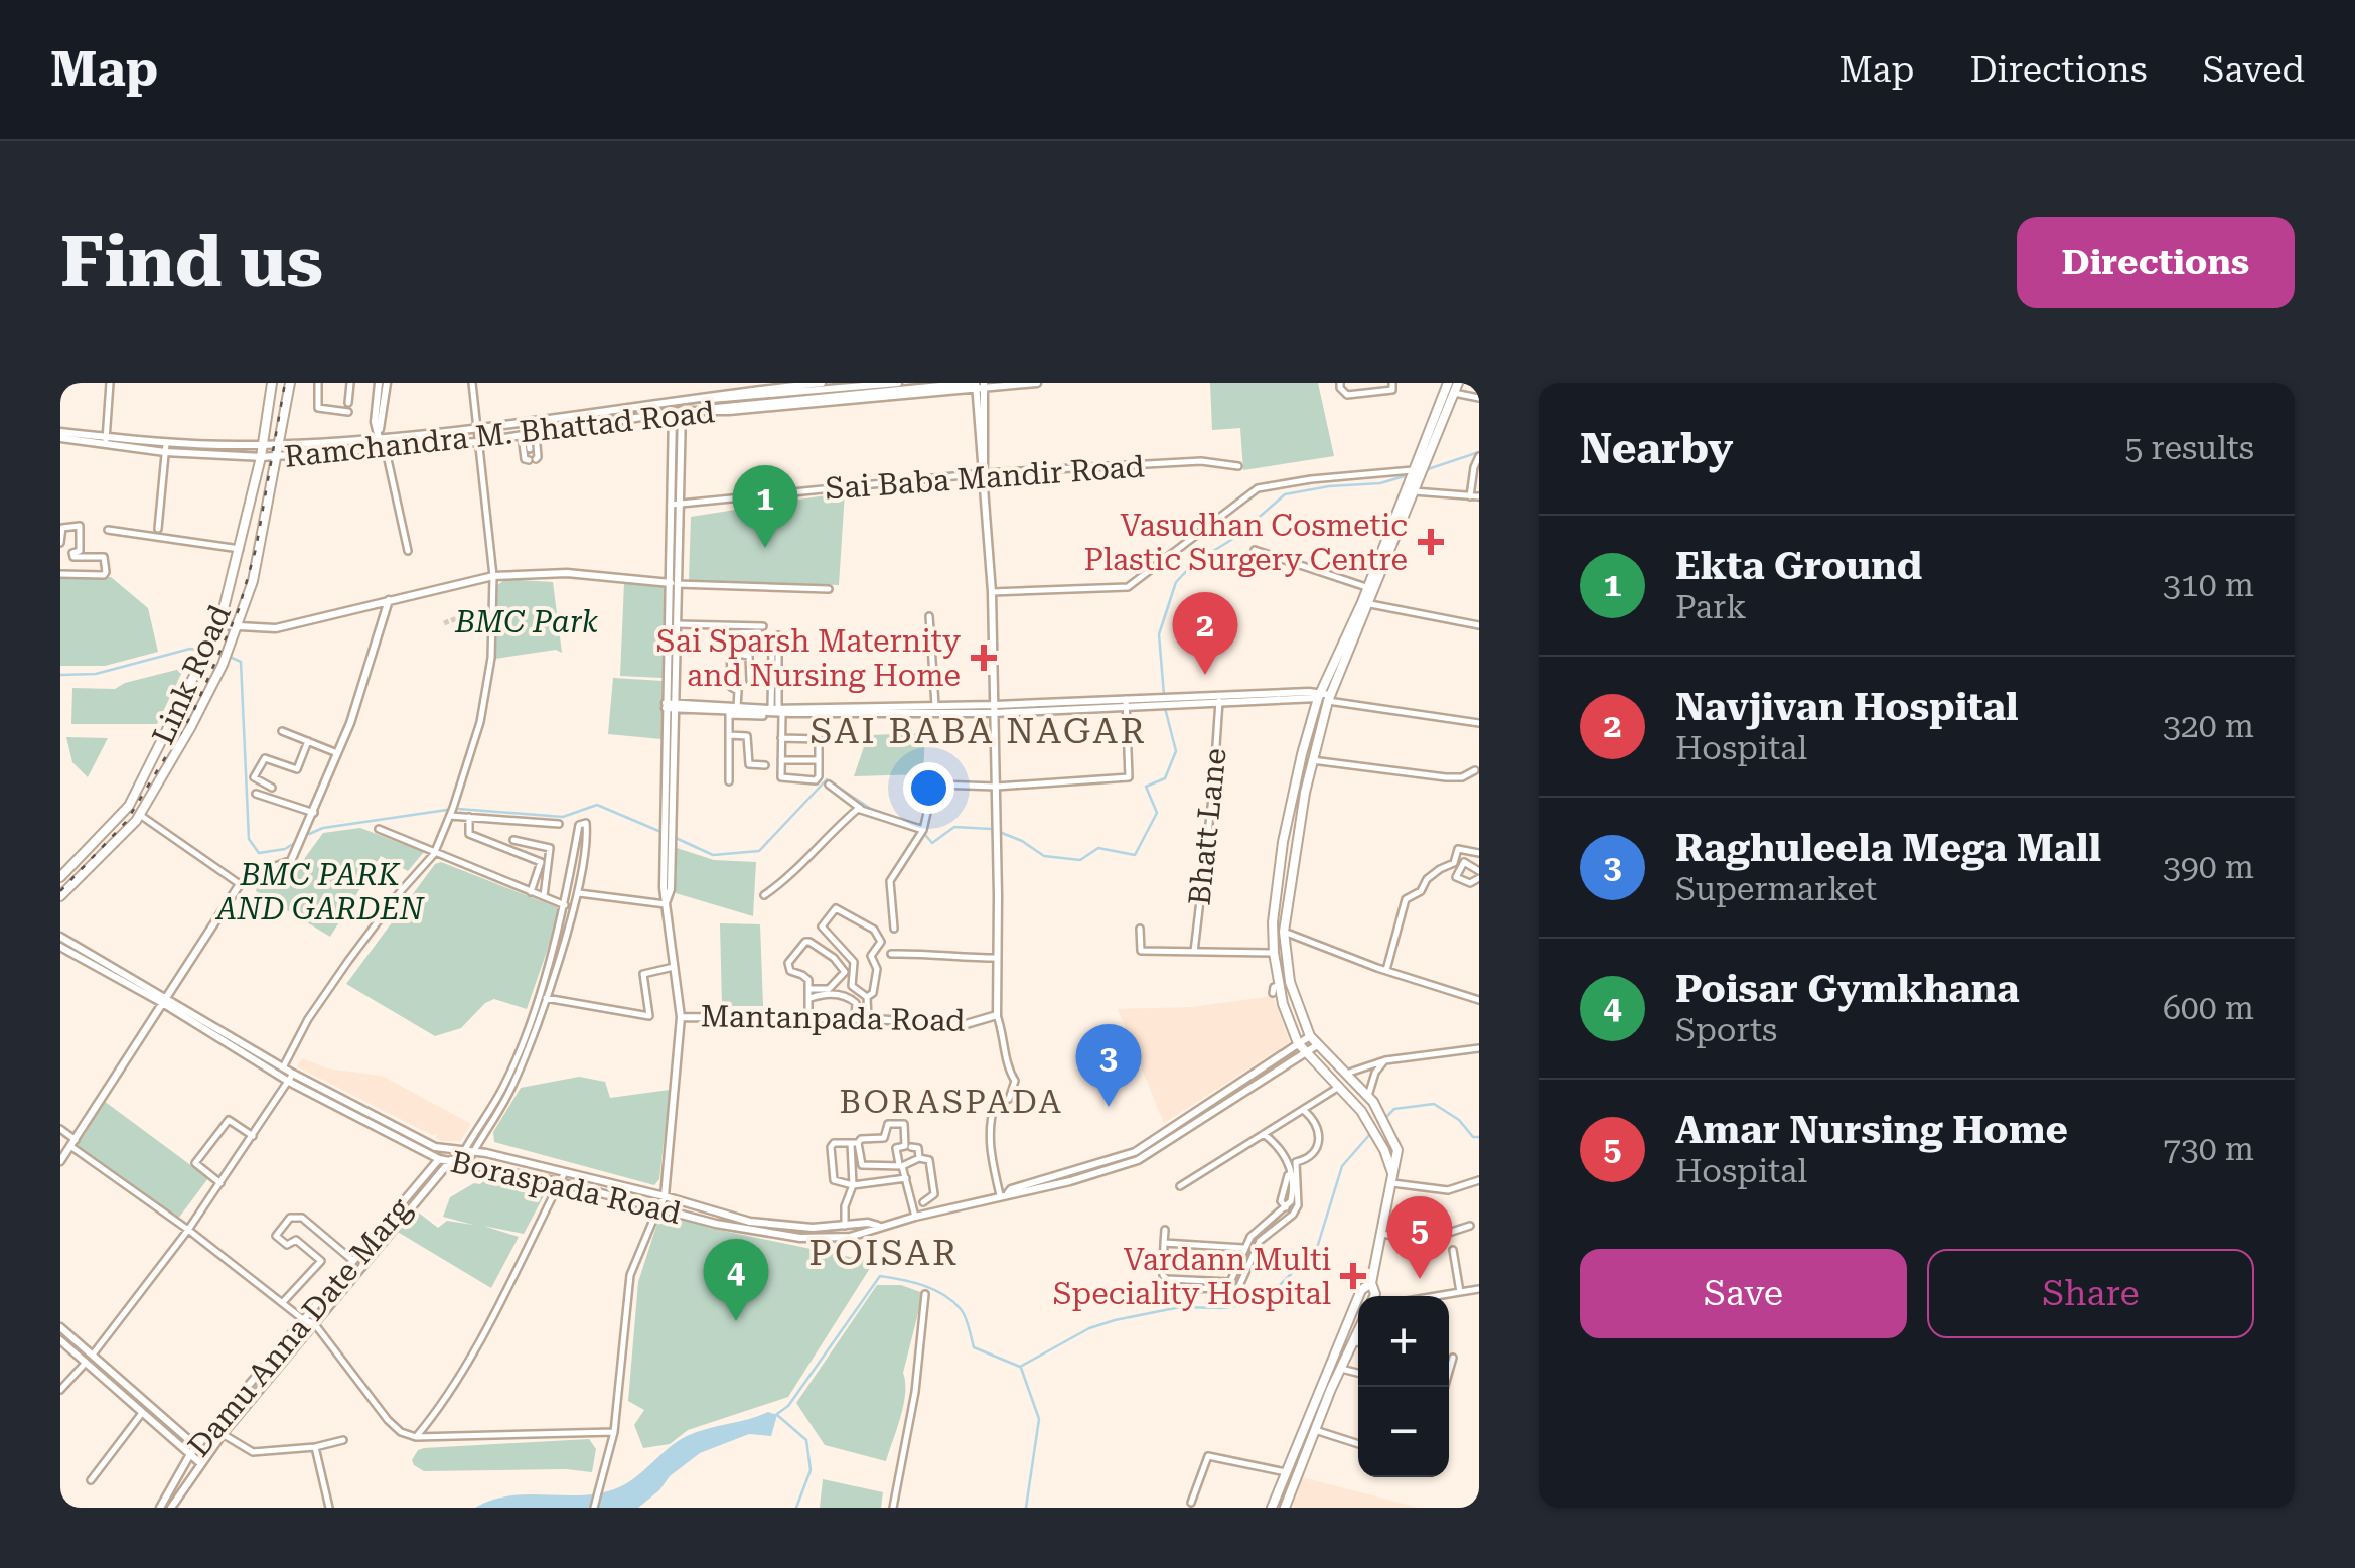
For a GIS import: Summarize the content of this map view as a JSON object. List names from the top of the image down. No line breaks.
{"streets":{"main road":["Link Road"],"street":["Ramchandra M. Bhattad Road","Sai Baba Mandir Road","Bhatt Lane","Mantanpada Road","Boraspada Road","Damu Anna Date Marg"]},"crossings":[["Ramchandra M. Bhattad Road","Link Road"],["Ramchandra M. Bhattad Road","Mantanpada Road"],["Sai Baba Mandir Road","Mantanpada Road"],["Mantanpada Road","Boraspada Road"],["Boraspada Road","Damu Anna Date Marg"]],"districts":["SAI BABA NAGAR","BORASPADA","POISAR"],"parks":["BMC Park","BMC PARK AND GARDEN"],"places":{"health":["Vasudhan Cosmetic Plastic Surgery Centre","Sai Sparsh Maternity and Nursing Home","Vardann Multi Speciality Hospital"]},"page":{"header":"Map","nav":["Map","Directions","Saved"],"buttons":["Directions",["Save","Share"]],"title":"Find us","heading":["Nearby","5 results"],"pins":["1","2","3","5","4"],"list":[{"mark":"1","name":"Ekta Ground","note":"Park","value":"310 m"},{"mark":"2","name":"Navjivan Hospital","note":"Hospital","value":"320 m"},{"mark":"3","name":"Raghuleela Mega Mall","note":"Supermarket","value":"390 m"},{"mark":"4","name":"Poisar Gymkhana","note":"Sports","value":"600 m"},{"mark":"5","name":"Amar Nursing Home","note":"Hospital","value":"730 m"}],"map_buttons":["+","−"]}}
